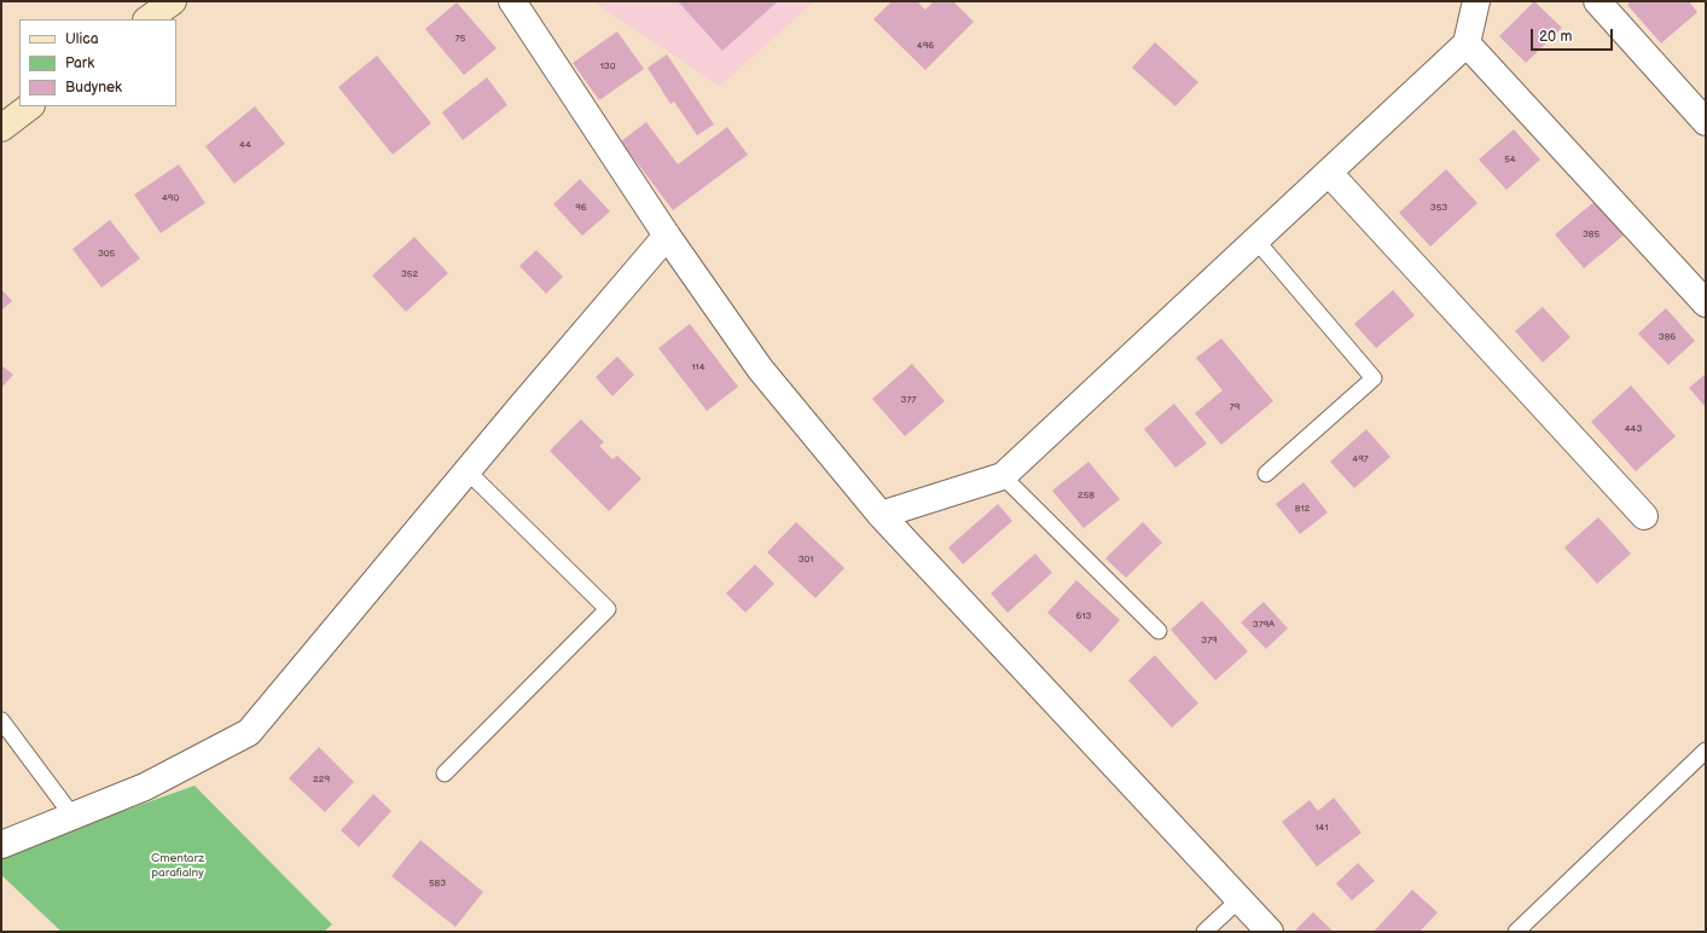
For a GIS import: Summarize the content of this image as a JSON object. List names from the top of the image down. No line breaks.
{"parks":["Cmentarz parafialny"],"house_numbers":["75","496","130","44","54","490","96","353","385","305","352","386","114","377","79","443","497","258","812","301","613","379A","379","229","141","583"],"legend":["Ulica","Park","Budynek"],"scale_bar":"20 m"}
